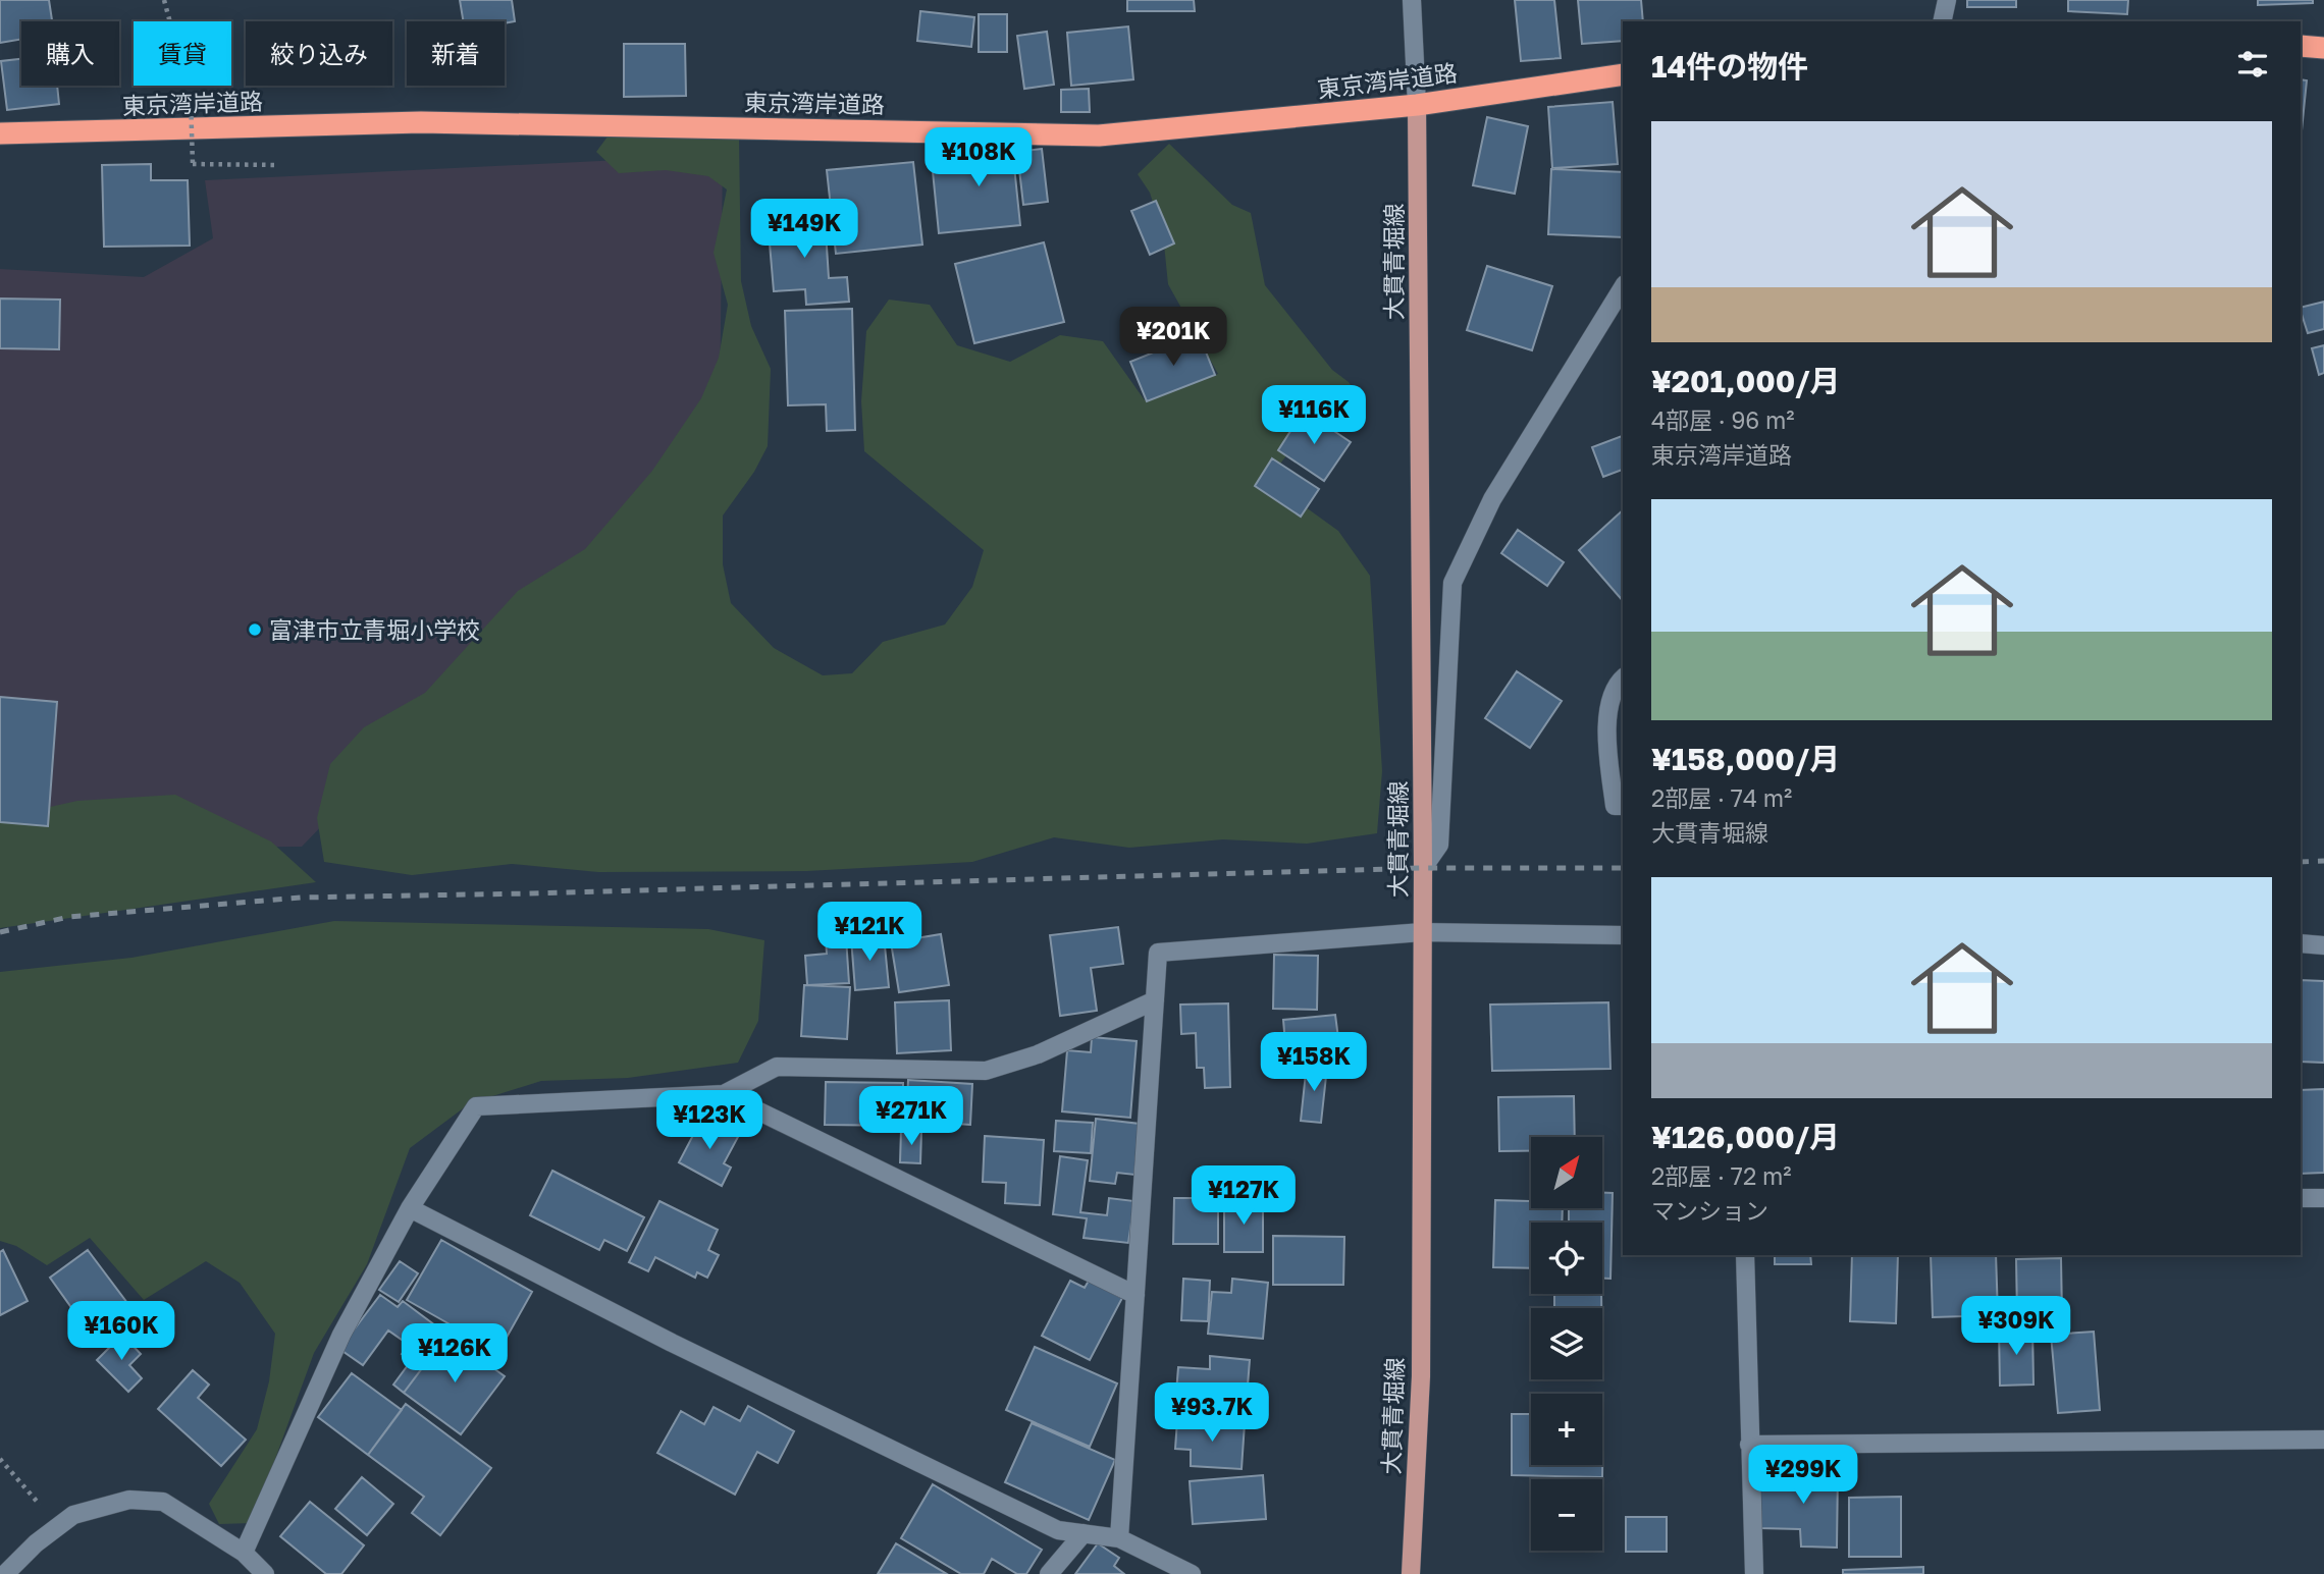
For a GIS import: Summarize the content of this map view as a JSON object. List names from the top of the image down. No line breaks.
{"streets":{"highway":["東京湾岸道路"],"main road":["大貫青堀線"]},"crossings":[["東京湾岸道路","大貫青堀線"]],"places":["富津市立青堀小学校"],"north":"top right","page":{"chip":["購入","賃貸","絞り込み","新着"],"heading":"14件の物件","list":[{"name":"¥201,000/月","note":"4部屋 · 96 m² · 東京湾岸道路"},{"name":"¥158,000/月","note":"2部屋 · 74 m² · 大貫青堀線"},{"name":"¥126,000/月","note":"2部屋 · 72 m² · マンション"}],"price":["¥108K","¥149K","¥201K","¥116K","¥121K","¥158K","¥271K","¥123K","¥127K","¥309K","¥160K","¥126K","¥93.7K","¥299K"],"map_buttons":["+","−"]}}
